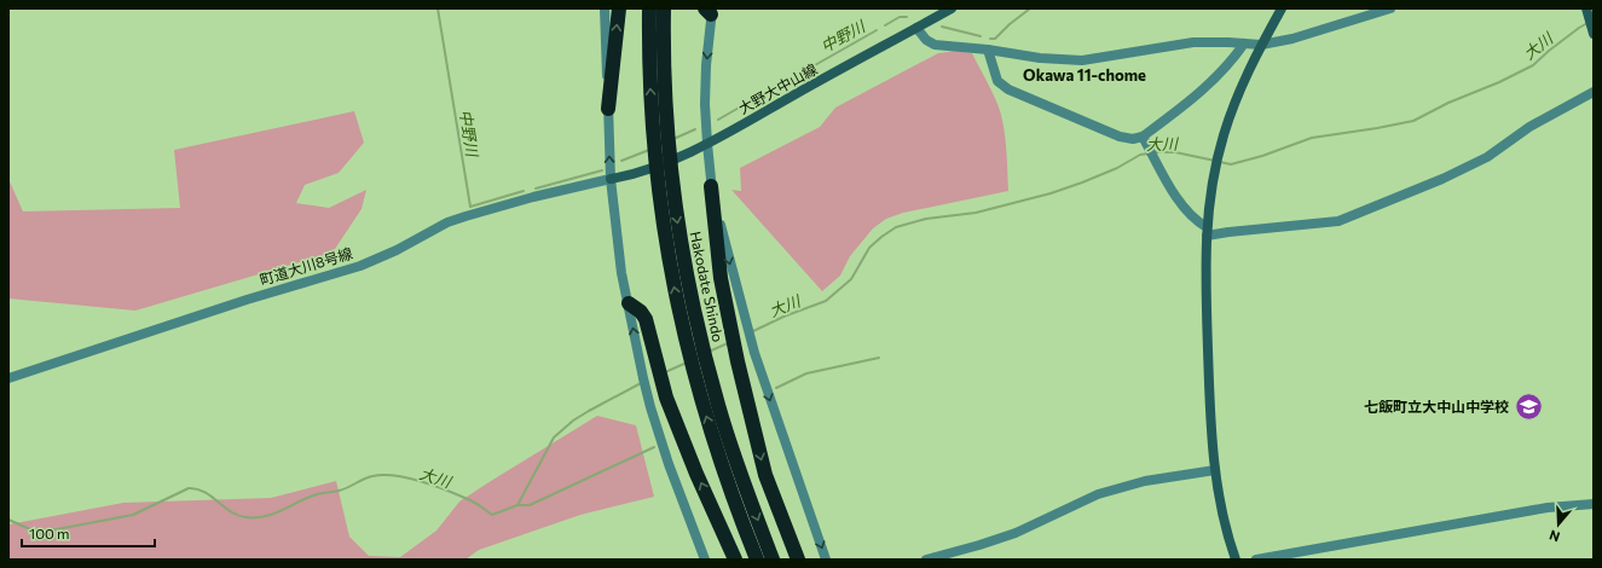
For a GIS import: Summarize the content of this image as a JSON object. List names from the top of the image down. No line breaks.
{"streets":{"highway":["Hakodate Shindo"],"street":["大野大中山線","町道大川8号線"]},"crossings":[["大野大中山線","町道大川8号線"]],"districts":["Okawa 11-chome"],"water":["中野川","大川"],"places":{"school or university":["七飯町立大中山中学校"]},"scale_bar":"100 m","north":"bottom"}
